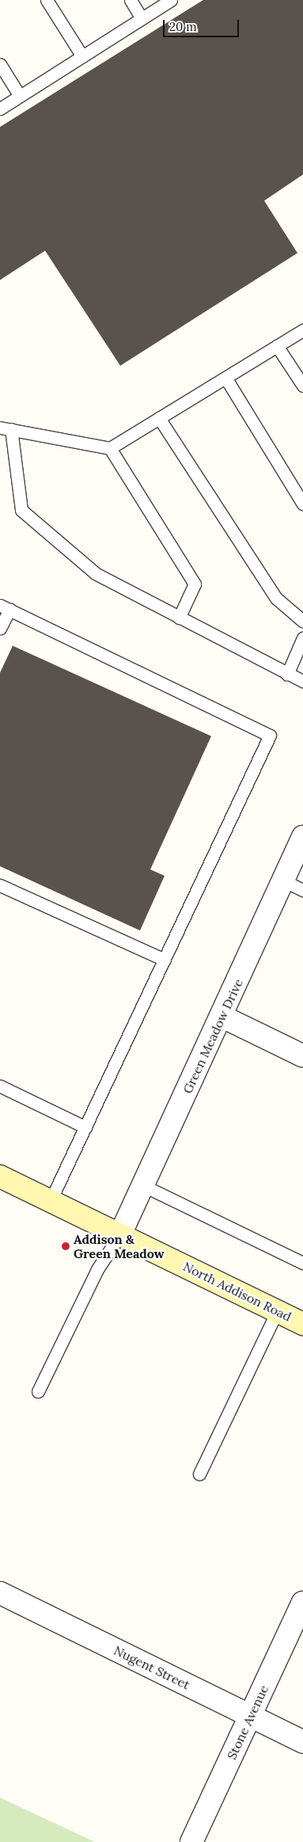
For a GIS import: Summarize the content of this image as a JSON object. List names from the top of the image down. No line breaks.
{"streets":{"street":["Green Meadow Drive","North Addison Road","Nugent Street","Stone Avenue"]},"crossings":[["Green Meadow Drive","North Addison Road"],["Nugent Street","Stone Avenue"]],"places":["Addison & Green Meadow"],"scale_bar":"20 m"}
